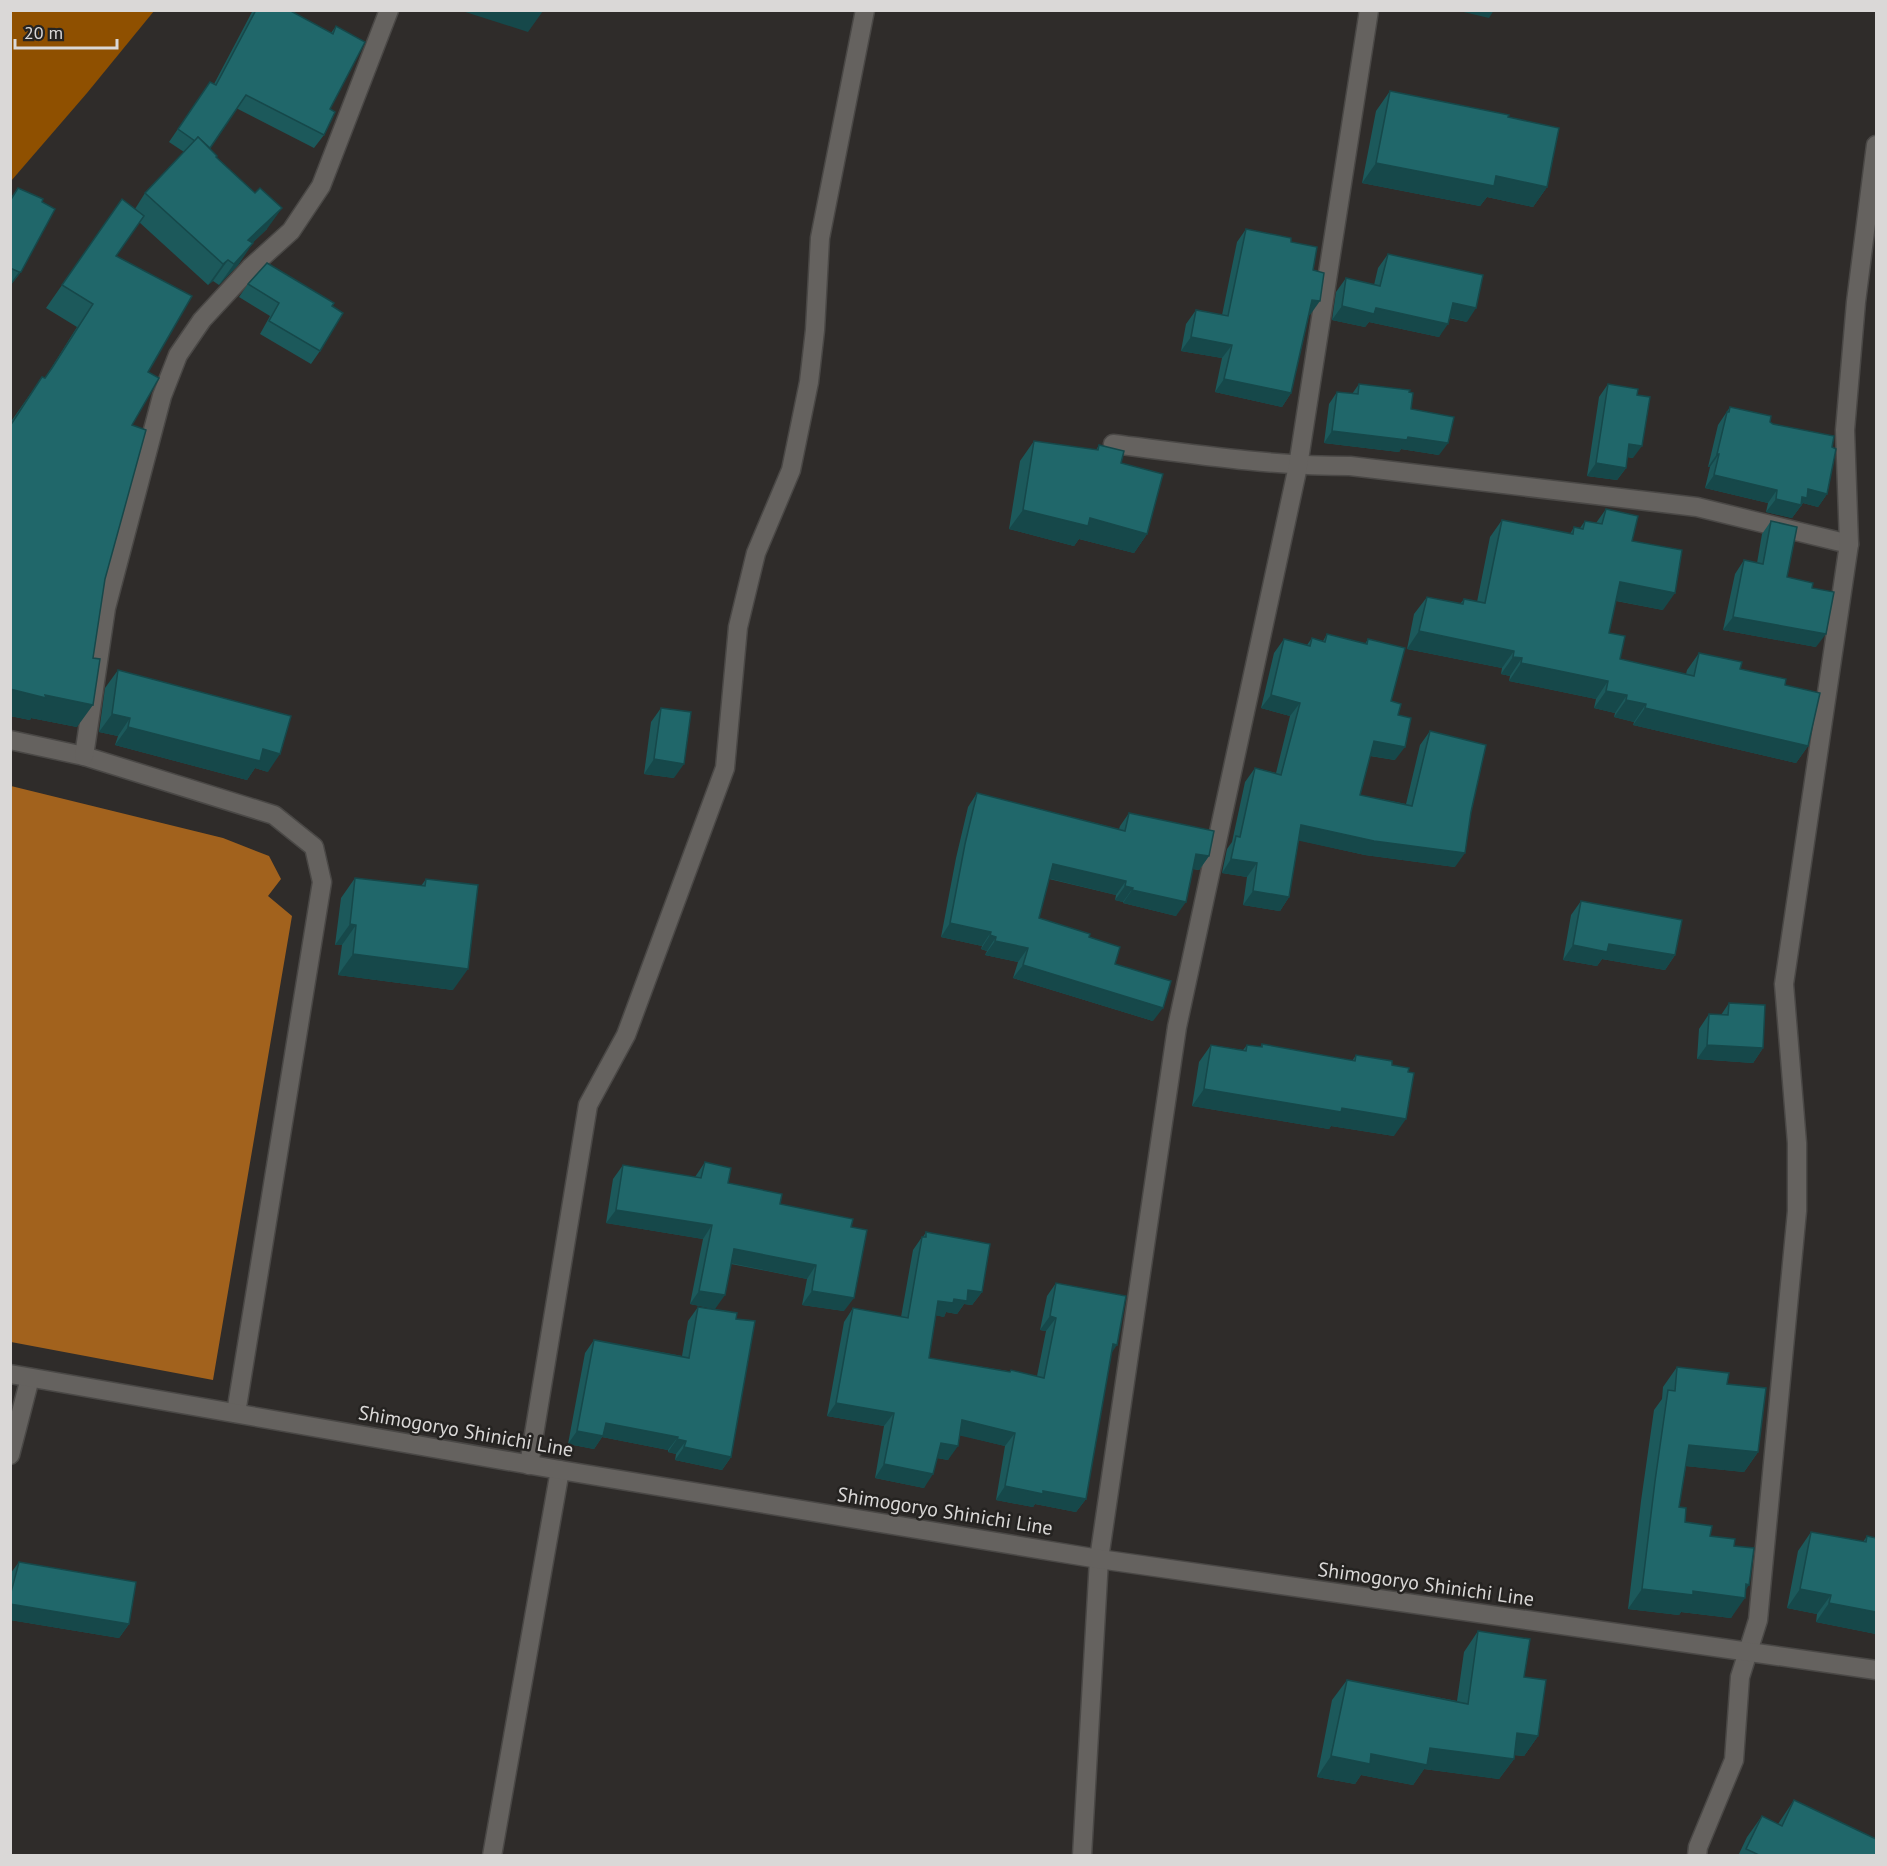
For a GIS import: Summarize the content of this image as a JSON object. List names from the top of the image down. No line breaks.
{"streets":{"street":["Shimogoryo Shinichi Line"]},"scale_bar":"20 m"}
